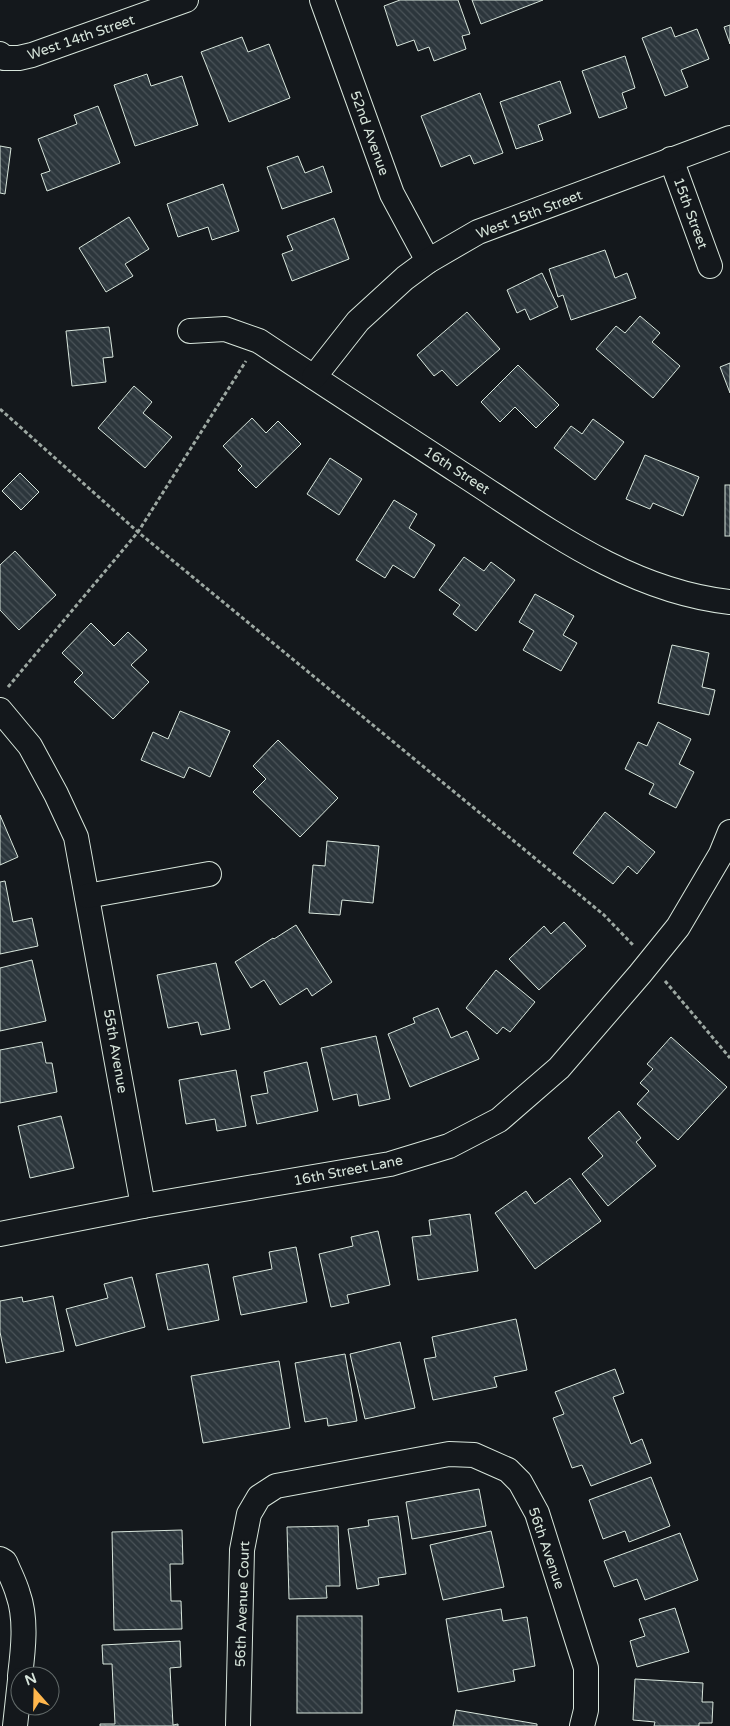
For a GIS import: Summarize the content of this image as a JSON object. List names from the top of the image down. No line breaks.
{"streets":{"street":["West 14th Street","52nd Avenue","15th Street","West 15th Street","16th Street","55th Avenue","16th Street Lane","56th Avenue","56th Avenue Court"]},"crossings":[["52nd Avenue","West 15th Street"],["15th Street","West 15th Street"],["West 15th Street","16th Street"],["55th Avenue","16th Street Lane"],["56th Avenue","56th Avenue Court"]],"north":"top"}
